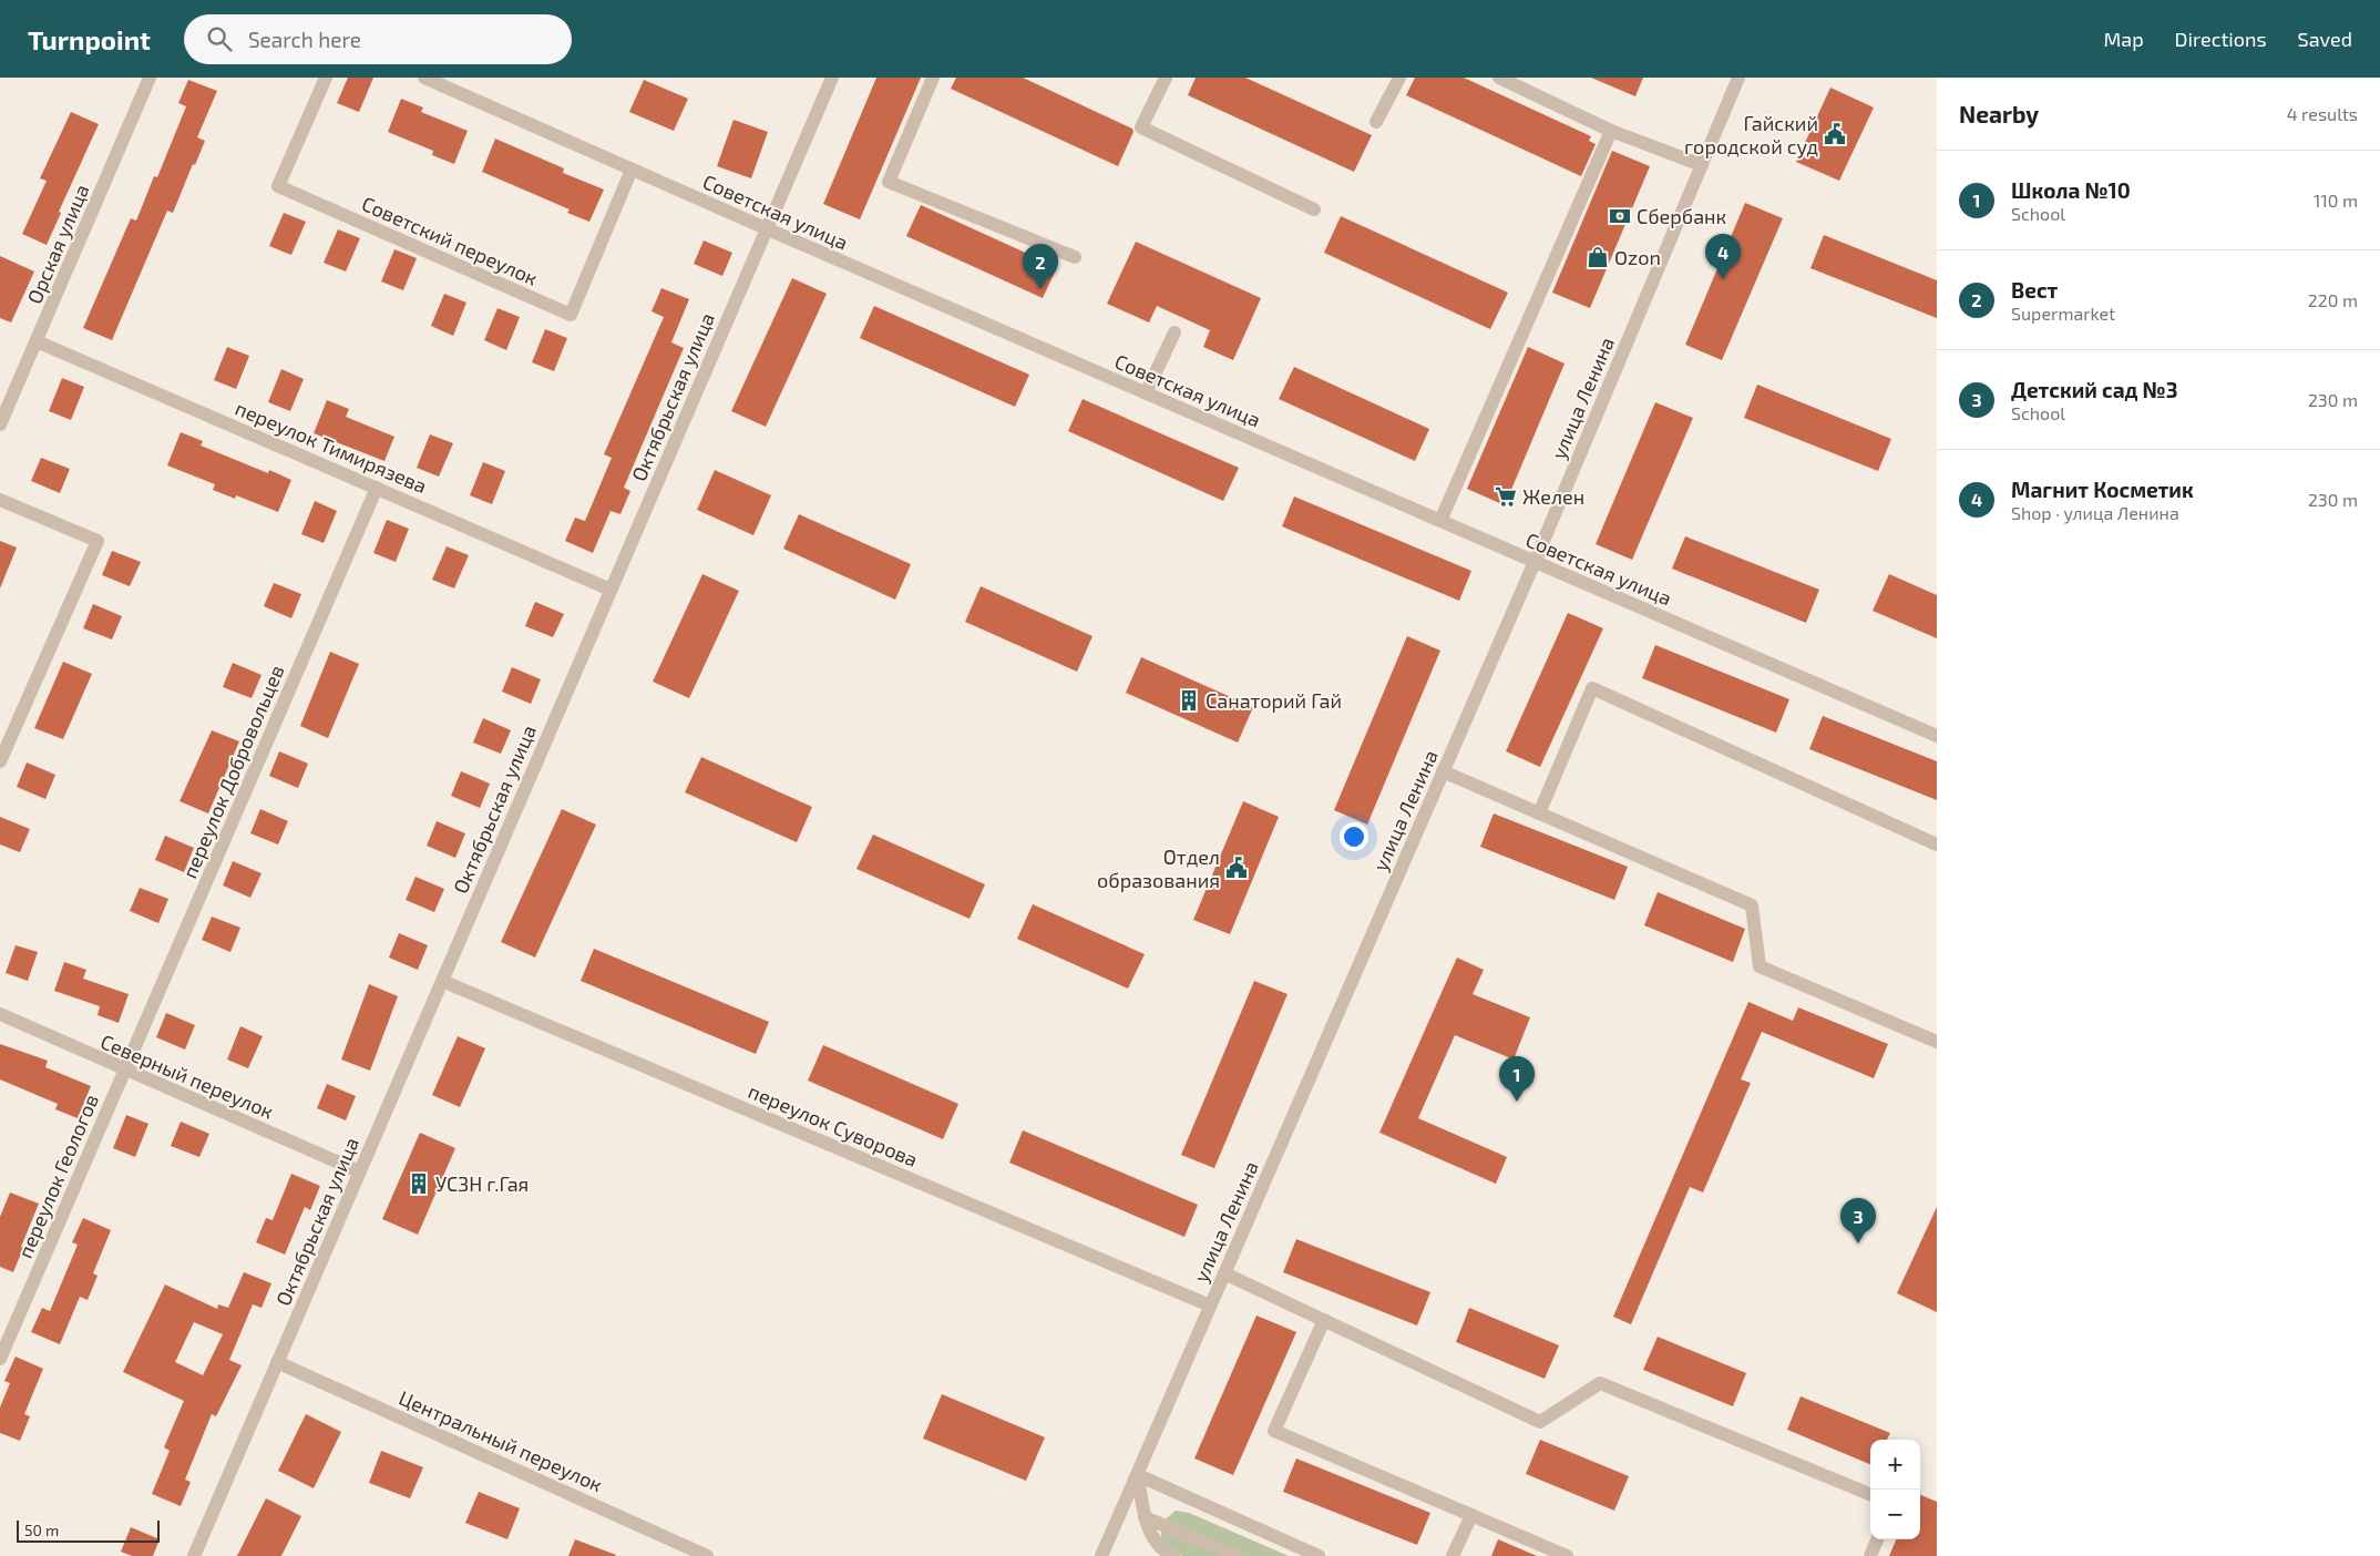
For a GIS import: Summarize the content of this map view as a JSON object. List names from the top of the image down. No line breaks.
{"streets":{"street":["Советская улица","Советский переулок","Орская улица","Октябрьская улица","улица Ленина","переулок Тимирязева","переулок Добровольцев","Северный переулок","переулок Суворова","переулок Геологов","Центральный переулок"]},"crossings":[["Советская улица","Советский переулок"],["Советская улица","Октябрьская улица"],["Советская улица","улица Ленина"],["Орская улица","переулок Тимирязева"],["Октябрьская улица","переулок Тимирязева"],["Октябрьская улица","Северный переулок"],["Октябрьская улица","переулок Суворова"],["Октябрьская улица","Центральный переулок"],["улица Ленина","переулок Суворова"],["переулок Тимирязева","переулок Добровольцев"],["переулок Добровольцев","Северный переулок"],["переулок Добровольцев","переулок Геологов"],["Северный переулок","переулок Геологов"]],"places":{"public building":["Гайский городской суд","Отдел образования"],"bank":["Сбербанк"],"shop":["Ozon"],"supermarket":["Желен"],"building":["Санаторий Гай","УСЗН г.Гая"]},"scale_bar":"50 m","page":{"header":"Turnpoint","search":"Search here","nav":["Map","Directions","Saved"],"heading":["Nearby","4 results"],"list":[{"mark":"1","name":"Школа №10","note":"School","value":"110 m"},{"mark":"2","name":"Вест","note":"Supermarket","value":"220 m"},{"mark":"3","name":"Детский сад №3","note":"School","value":"230 m"},{"mark":"4","name":"Магнит Косметик","note":"Shop · улица Ленина","value":"230 m"}],"pins":["4","2","1","3"],"map_buttons":["+","−"],"scale":"50 m"}}
